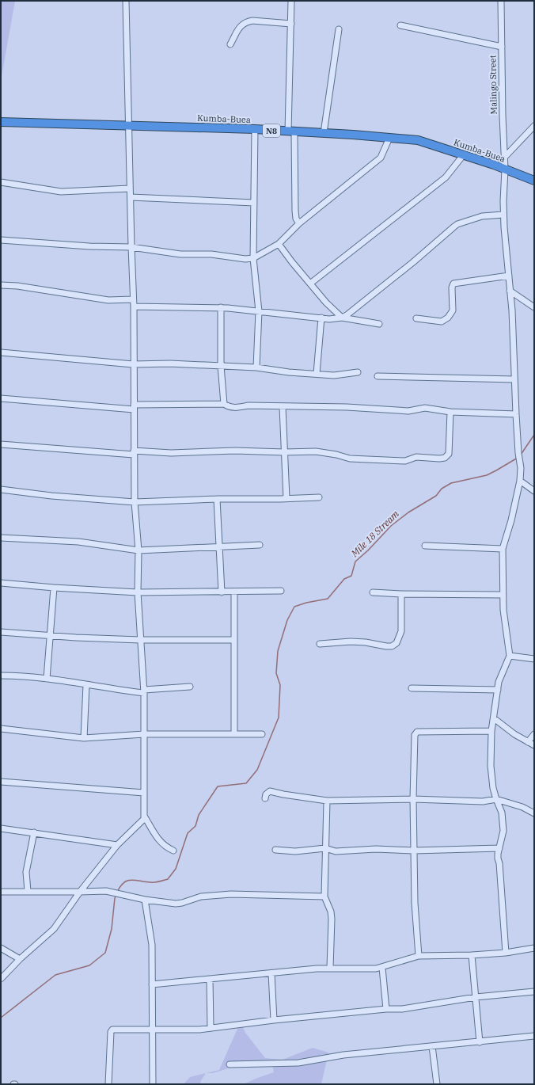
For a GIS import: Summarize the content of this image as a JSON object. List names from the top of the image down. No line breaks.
{"streets":{"highway":["Kumba-Buea","N8"],"street":["Malingo Street"]},"crossings":[["Malingo Street","Kumba-Buea"]],"water":["Mile 18 Stream"]}
